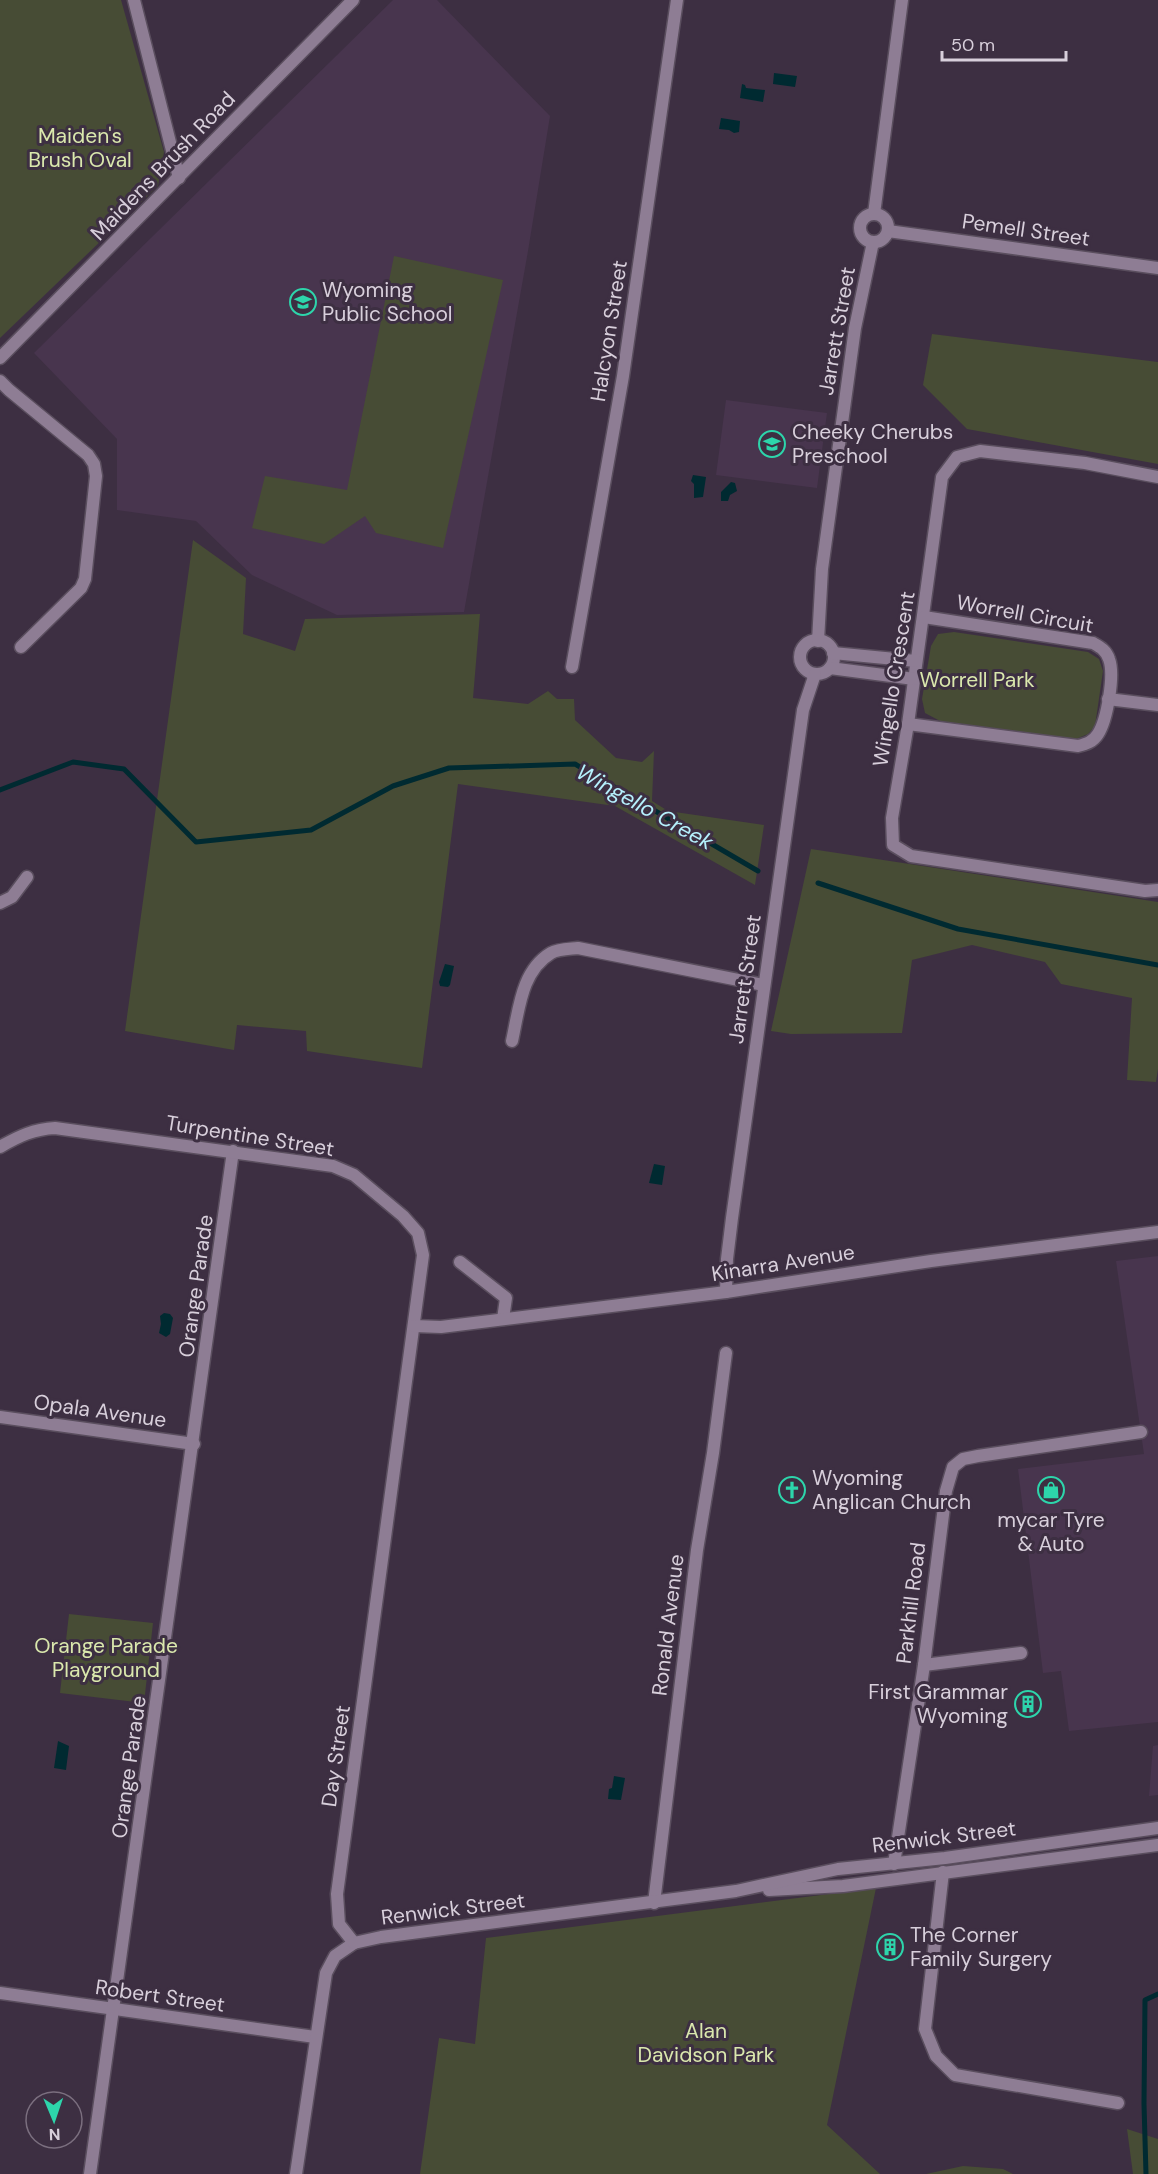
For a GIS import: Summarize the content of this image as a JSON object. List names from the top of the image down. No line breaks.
{"streets":{"street":["Maidens Brush Road","Pemell Street","Halcyon Street","Jarrett Street","Worrell Circuit","Wingello Crescent","Turpentine Street","Kinarra Avenue","Orange Parade","Opala Avenue","Parkhill Road","Ronald Avenue","Day Street","Renwick Street","Robert Street"]},"crossings":[["Pemell Street","Jarrett Street"],["Jarrett Street","Kinarra Avenue"],["Worrell Circuit","Wingello Crescent"],["Turpentine Street","Kinarra Avenue"],["Turpentine Street","Orange Parade"],["Turpentine Street","Day Street"],["Kinarra Avenue","Day Street"],["Orange Parade","Opala Avenue"],["Orange Parade","Robert Street"],["Parkhill Road","Renwick Street"],["Ronald Avenue","Renwick Street"],["Day Street","Renwick Street"]],"water":["Wingello Creek"],"parks":["Maiden's Brush Oval","Worrell Park","Orange Parade Playground","Alan Davidson Park"],"places":{"school or university":["Wyoming Public School","Cheeky Cherubs Preschool"],"church":["Wyoming Anglican Church"],"shop":["mycar Tyre & Auto"],"building":["First Grammar Wyoming","The Corner Family Surgery"]},"scale_bar":"50 m","north":"bottom"}
